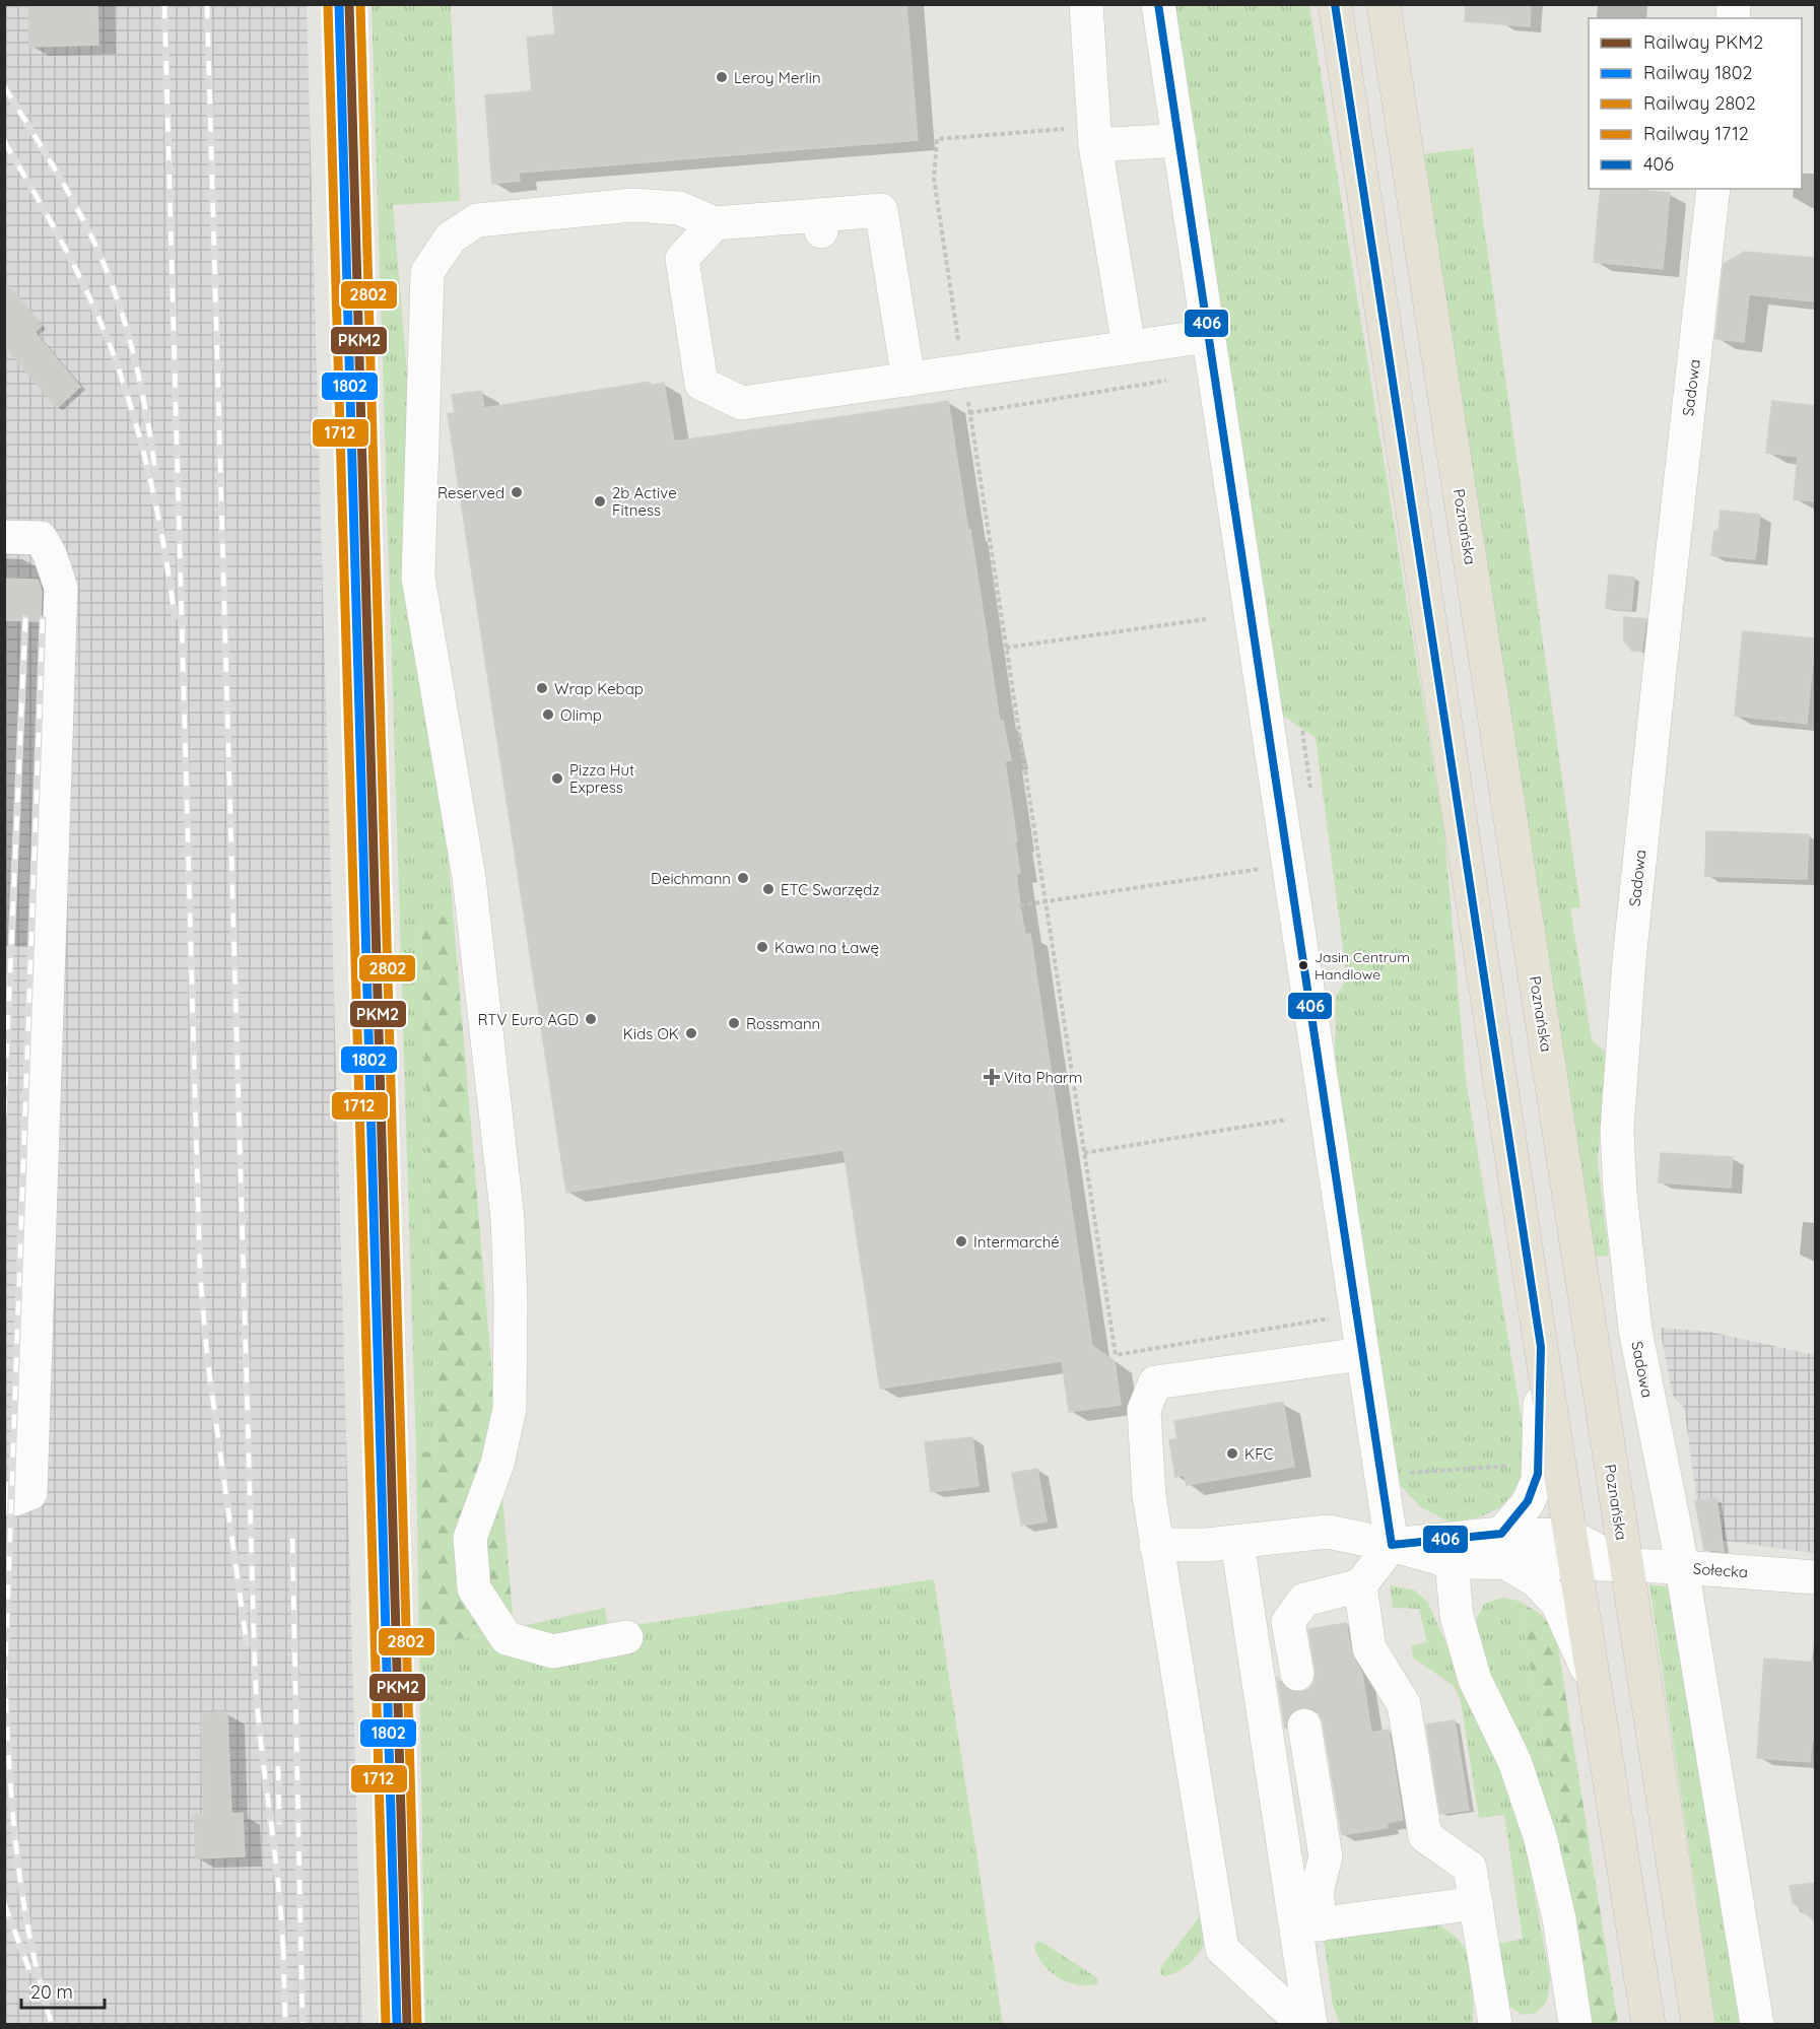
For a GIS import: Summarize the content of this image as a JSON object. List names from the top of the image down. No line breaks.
{"streets":{"main road":["Poznańska"],"street":["Sadowa","Sołecka"]},"crossings":[["Sadowa","Sołecka"],["Poznańska","Sołecka"]],"places":{"other":["Leroy Merlin","Reserved","2b Active Fitness","Wrap Kebap","Olimp","Pizza Hut Express","Deichmann","ETC Swarzędz","Kawa na Ławę","Jasin Centrum Handlowe","RTV Euro AGD","Rossmann","Kids OK","Intermarché","KFC"],"health":["Vita Pharm"]},"lines":["rail line PKM2","rail line 1802","rail line 2802","transit line 406","rail line 1712"],"legend":["Railway PKM2","Railway 1802","Railway 2802","Railway 1712","406"],"scale_bar":"20 m"}
